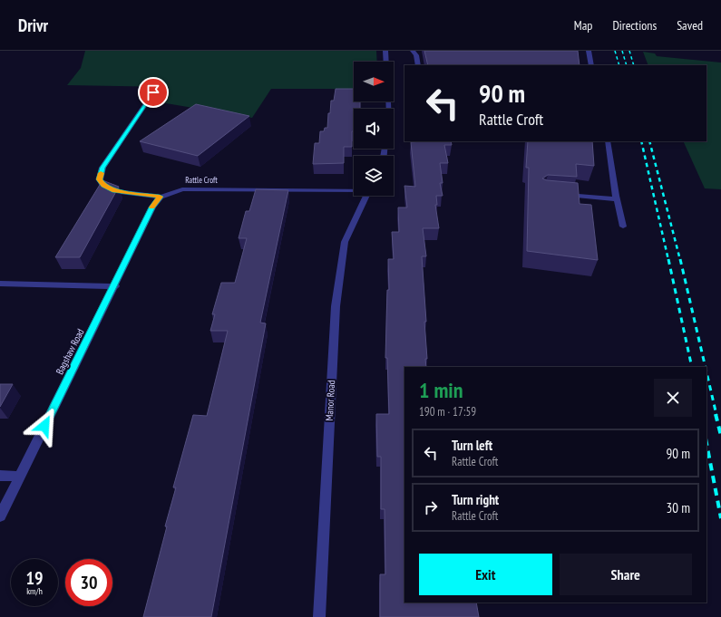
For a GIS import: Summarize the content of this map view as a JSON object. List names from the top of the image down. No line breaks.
{"streets":{"street":["Rattle Croft","Bagshaw Road","Manor Road"]},"crossings":[["Rattle Croft","Bagshaw Road"]],"north":"right","page":{"header":"Drivr","nav":["Map","Directions","Saved"],"turn":["90 m","Rattle Croft"],"heading":["1 min","190 m · 17:59"],"list":[{"name":"Turn left","note":"Rattle Croft","value":"90 m"},{"name":"Turn right","note":"Rattle Croft","value":"30 m"}],"buttons":["Exit","Share"],"speed":"19 km/h","limit":"30"}}
